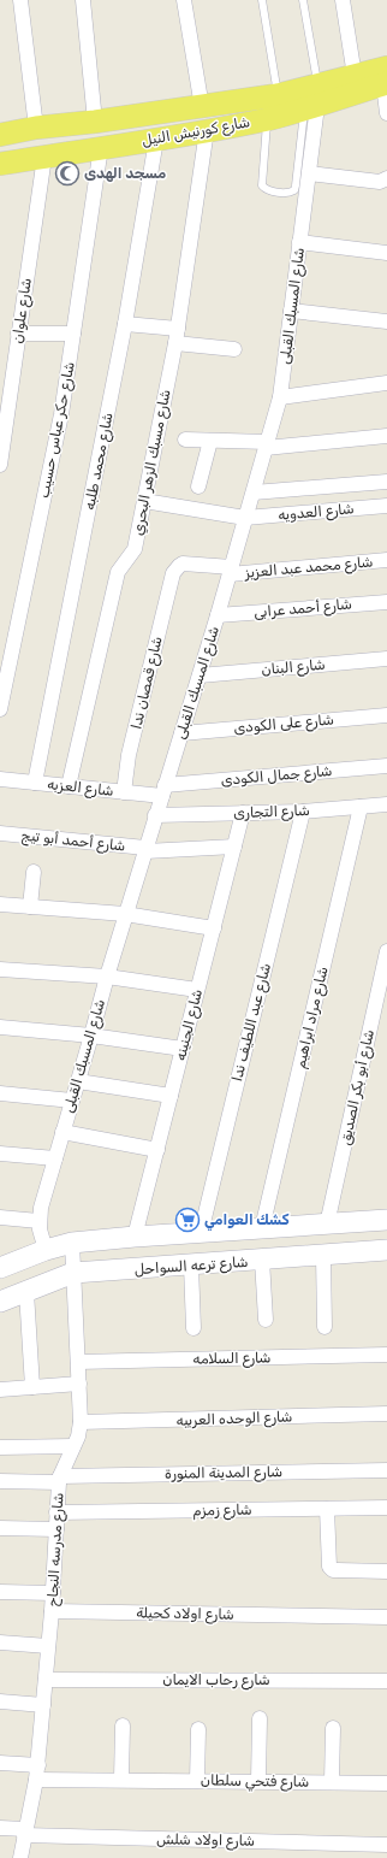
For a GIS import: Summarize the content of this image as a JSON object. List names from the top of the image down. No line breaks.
{"streets":{"main road":["شارع كورنيش النيل","شارع ترعه السواحل"],"street":["شارع المسبك القبلى","شارع علوان","شارع حكر عباس حسيب","شارع محمد طلبه","شارع مسبك الزهر البحري","شارع العدويه","شارع محمد عبد العزيز","شارع أحمد عرابى","شارع البنان","شارع قمصان ندا","شارع على الكودى","شارع جمال الكودى","شارع العزبه","شارع التجارى","شارع أحمد أبو تيج","شارع مراد ابراهيم","شارع عبد اللطيف ندا","شارع الجنينه","شارع أبو بكر الصديق","شارع السلامه","شارع الوحده العربيه","شارع المدينة المنورة","شارع زمزم","شارع مدرسه النجاح","شارع اولاد كحيلة","شارع رحاب الايمان","شارع فتحي سلطان","شارع اولاد شلش"]},"crossings":[["شارع كورنيش النيل","شارع المسبك القبلى"],["شارع كورنيش النيل","شارع علوان"],["شارع كورنيش النيل","شارع حكر عباس حسيب"],["شارع كورنيش النيل","شارع محمد طلبه"],["شارع كورنيش النيل","شارع مسبك الزهر البحري"],["شارع المسبك القبلى","شارع العدويه"],["شارع المسبك القبلى","شارع محمد عبد العزيز"],["شارع المسبك القبلى","شارع أحمد عرابى"],["شارع المسبك القبلى","شارع البنان"],["شارع المسبك القبلى","شارع على الكودى"],["شارع المسبك القبلى","شارع جمال الكودى"],["شارع المسبك القبلى","شارع العزبه"],["شارع المسبك القبلى","شارع التجارى"],["شارع المسبك القبلى","شارع أحمد أبو تيج"],["شارع محمد طلبه","شارع العزبه"],["شارع مسبك الزهر البحري","شارع العدويه"],["شارع مسبك الزهر البحري","شارع العزبه"],["شارع محمد عبد العزيز","شارع قمصان ندا"],["شارع قمصان ندا","شارع العزبه"],["شارع جمال الكودى","شارع العزبه"],["شارع التجارى","شارع مراد ابراهيم"],["شارع التجارى","شارع عبد اللطيف ندا"],["شارع التجارى","شارع الجنينه"],["شارع أحمد أبو تيج","شارع الجنينه"],["شارع ترعه السواحل","شارع مدرسه النجاح"],["شارع السلامه","شارع مدرسه النجاح"],["شارع الوحده العربيه","شارع مدرسه النجاح"],["شارع المدينة المنورة","شارع مدرسه النجاح"],["شارع زمزم","شارع مدرسه النجاح"],["شارع مدرسه النجاح","شارع اولاد كحيلة"],["شارع مدرسه النجاح","شارع رحاب الايمان"],["شارع مدرسه النجاح","شارع فتحي سلطان"],["شارع مدرسه النجاح","شارع اولاد شلش"]],"places":{"mosque":["مسجد الهدى"],"supermarket":["كشك العوامي"]}}
